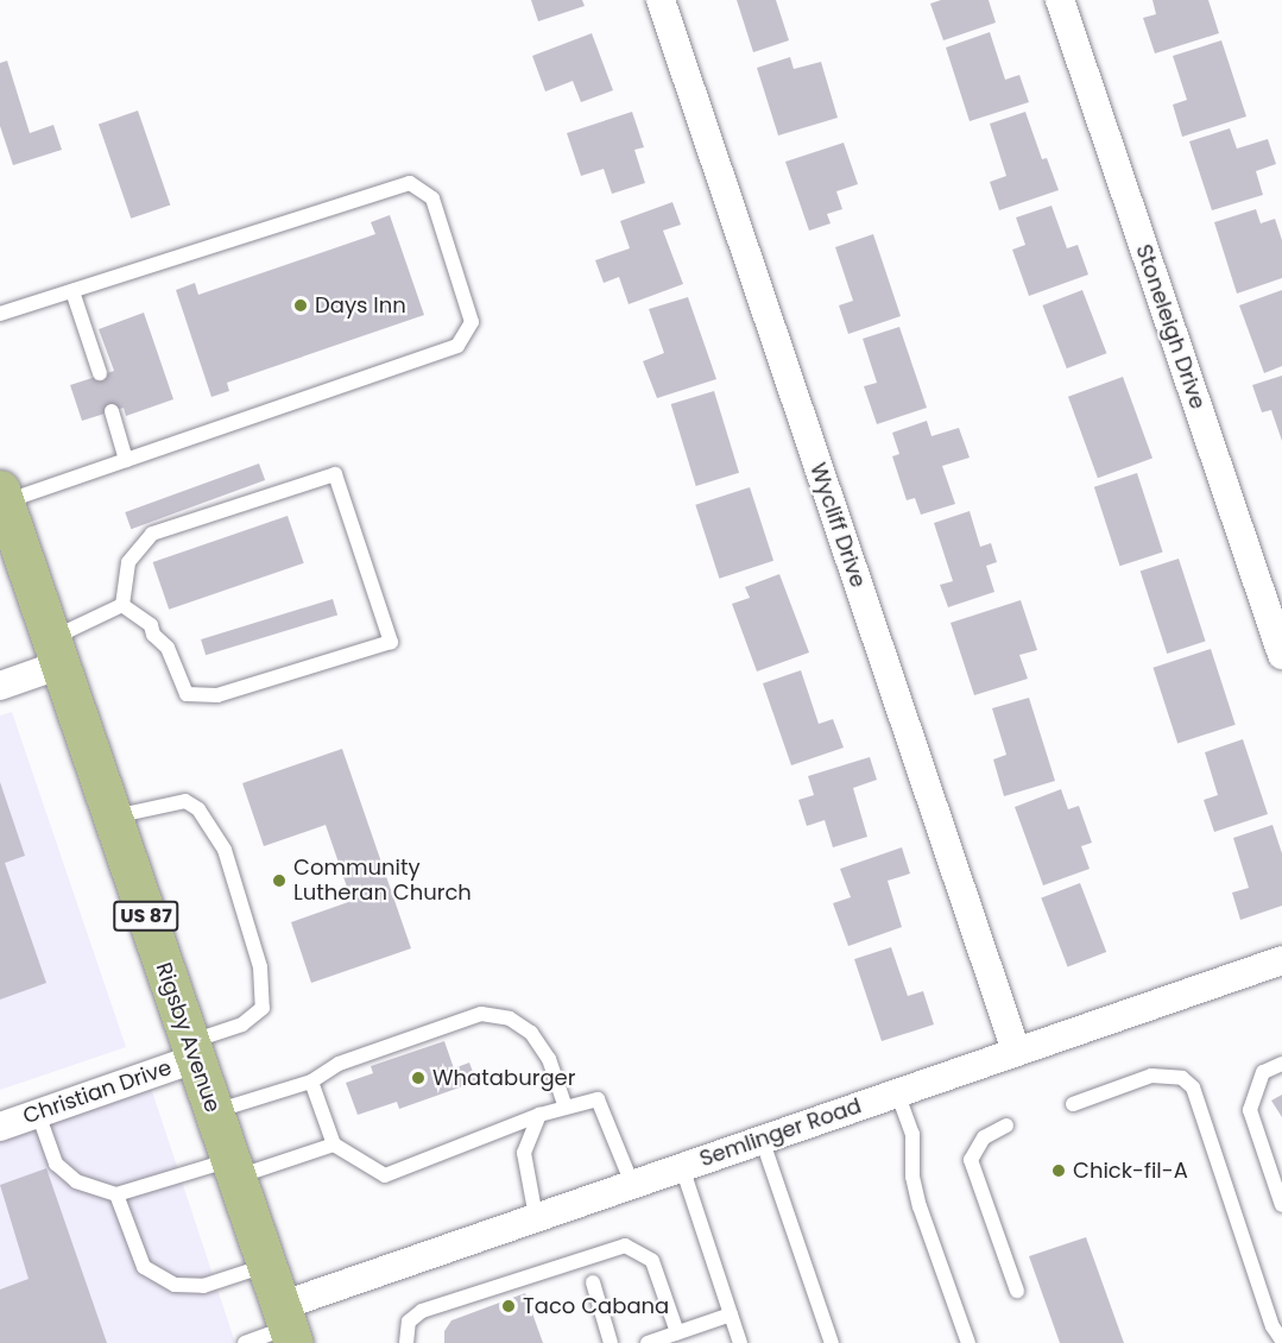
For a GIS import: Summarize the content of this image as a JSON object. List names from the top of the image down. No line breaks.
{"streets":{"main road":["US 87","Rigsby Avenue"],"street":["Stoneleigh Drive","Wycliff Drive","Christian Drive","Semlinger Road"]},"crossings":[["Wycliff Drive","Semlinger Road"],["Rigsby Avenue","Christian Drive"],["Rigsby Avenue","Semlinger Road"]],"places":["Days Inn","Community Lutheran Church","Whataburger","Chick-fil-A","Taco Cabana"]}
